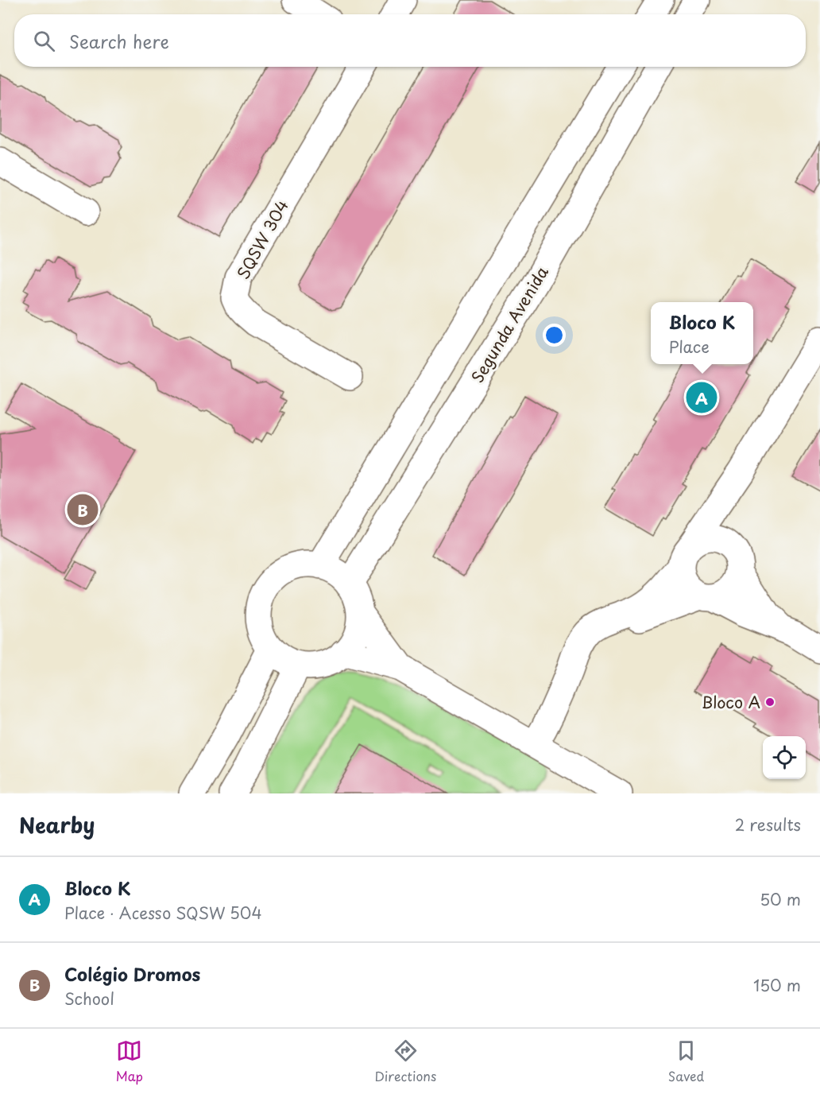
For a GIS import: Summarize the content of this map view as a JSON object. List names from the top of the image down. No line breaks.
{"streets":{"street":["SQSW 304","Segunda Avenida"]},"places":["Bloco A"],"page":{"search":"Search here","popup":["Bloco K","Place"],"pins":["A","B"],"heading":["Nearby","2 results"],"list":[{"mark":"A","name":"Bloco K","note":"Place · Acesso SQSW 504","value":"50 m"},{"mark":"B","name":"Colégio Dromos","note":"School","value":"150 m"}],"nav":["Map","Directions","Saved"]}}
